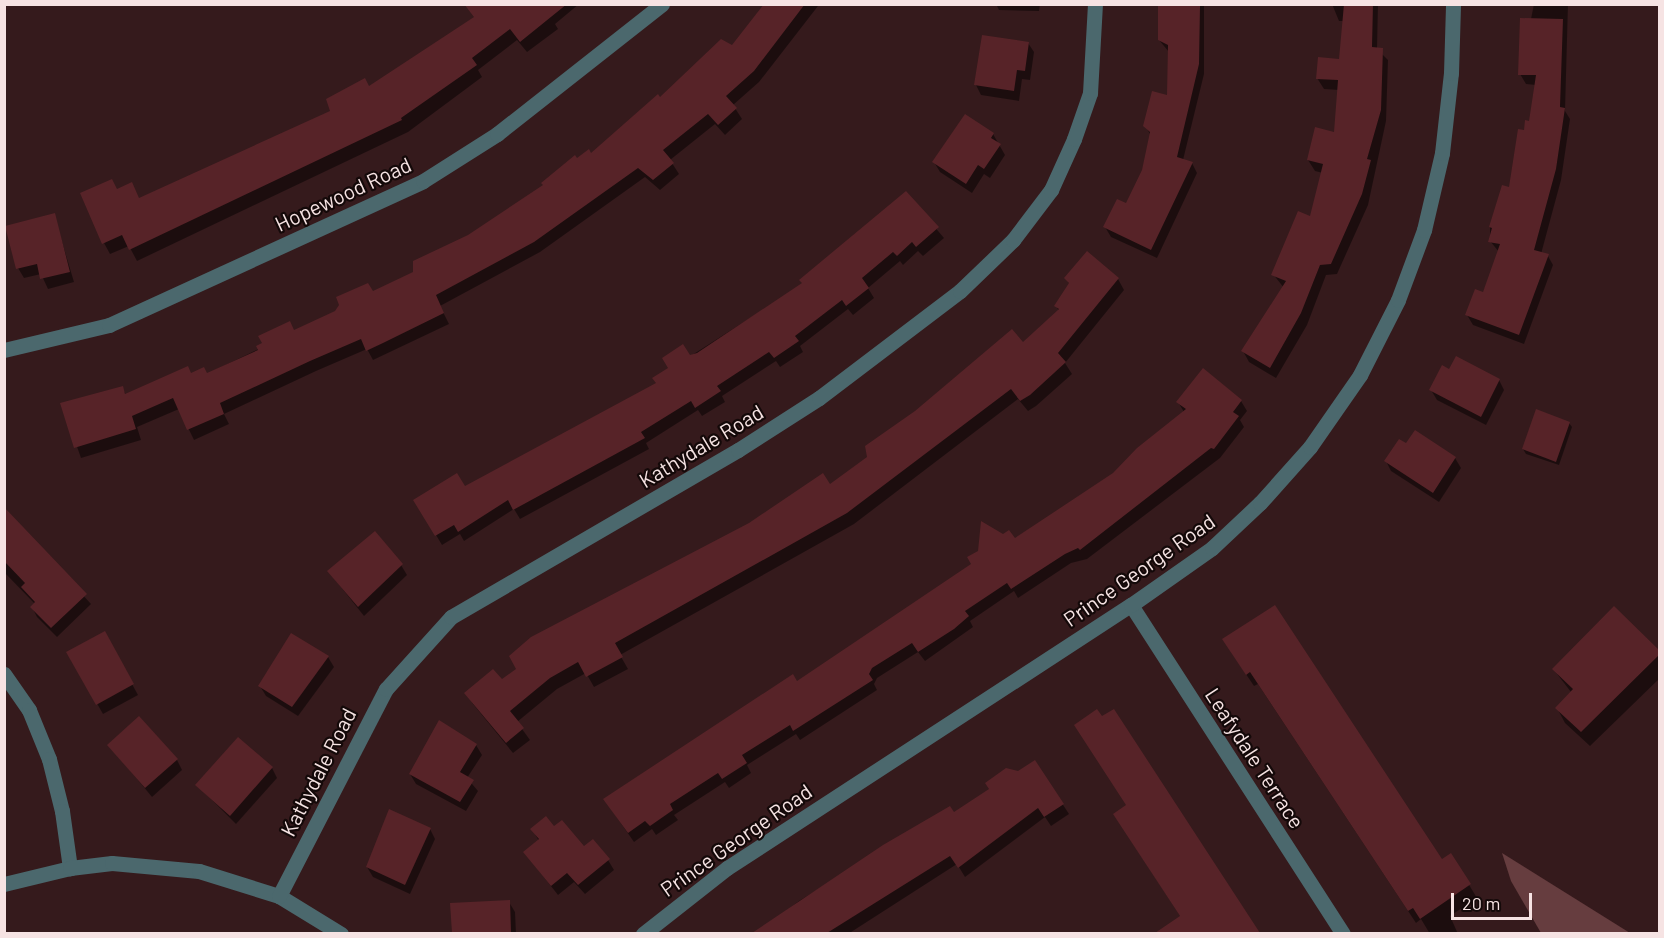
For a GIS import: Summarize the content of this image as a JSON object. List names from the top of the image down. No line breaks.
{"streets":{"street":["Hopewood Road","Kathydale Road","Prince George Road","Leafydale Terrace"]},"crossings":[["Prince George Road","Leafydale Terrace"]],"scale_bar":"20 m"}
